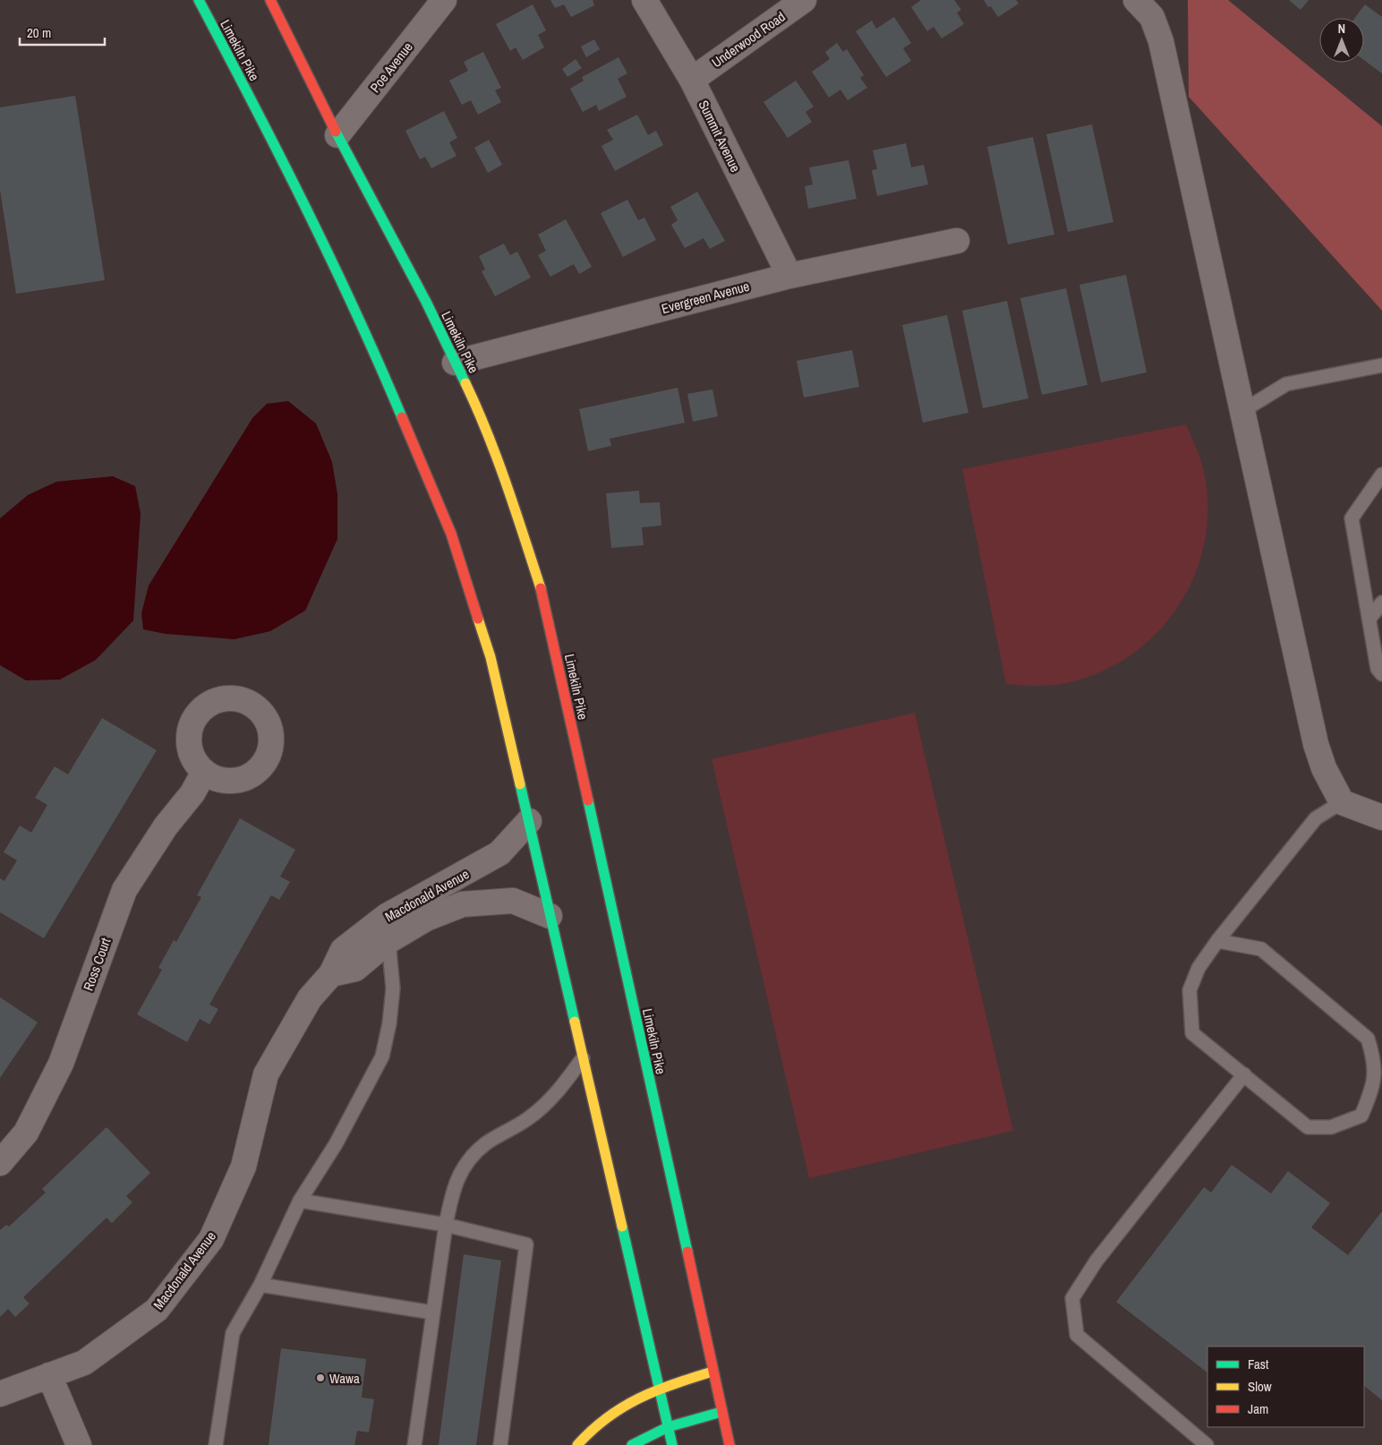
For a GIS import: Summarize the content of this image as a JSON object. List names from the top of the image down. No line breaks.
{"streets":{"main road":["Limekiln Pike"],"street":["Underwood Road","Poe Avenue","Summit Avenue","Evergreen Avenue","Macdonald Avenue","Ross Court"]},"crossings":[["Underwood Road","Summit Avenue"],["Limekiln Pike","Poe Avenue"],["Limekiln Pike","Evergreen Avenue"],["Limekiln Pike","Macdonald Avenue"],["Summit Avenue","Evergreen Avenue"]],"places":["Wawa"],"legend":["Fast","Slow","Jam"],"scale_bar":"20 m","north":"top"}
